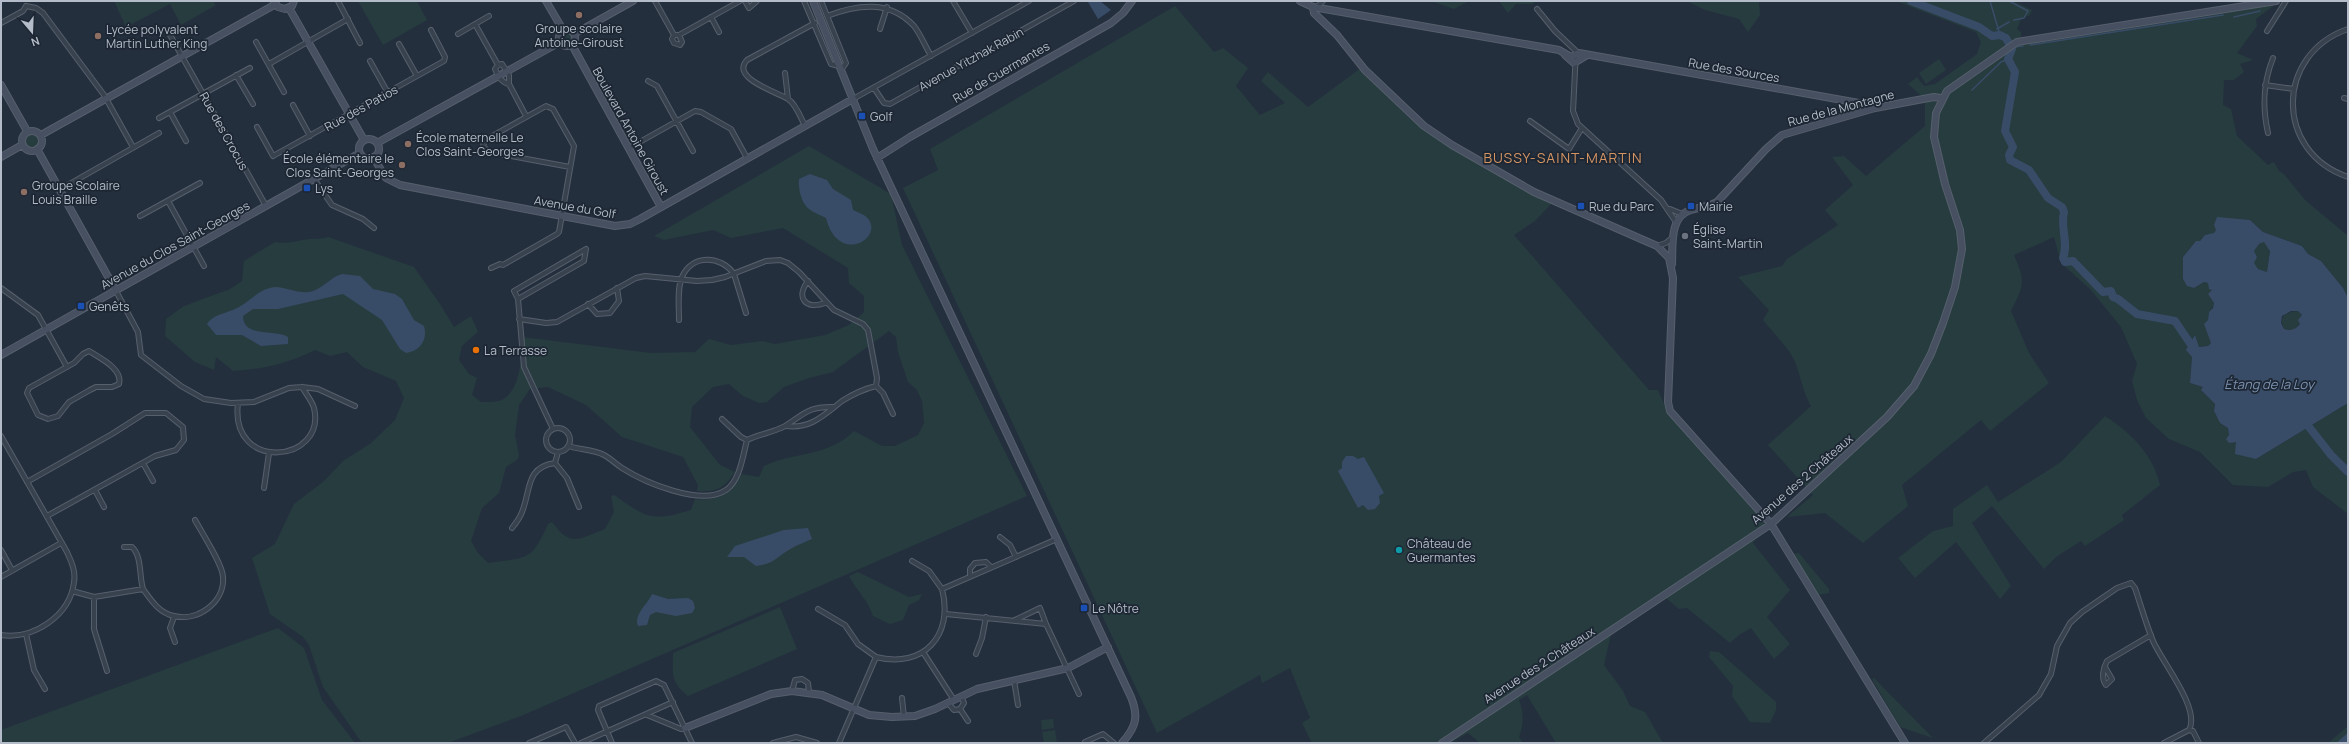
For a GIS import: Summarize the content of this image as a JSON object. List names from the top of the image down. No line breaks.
{"streets":{"street":["Avenue Yitzhak Rabin","Rue des Sources","Rue de Guermantes","Rue des Patios","Rue de la Montagne","Rue des Crocus","Boulevard Antoine Giroust","Avenue du Golf","Avenue du Clos Saint-Georges","Avenue des 2 Châteaux"]},"crossings":[["Avenue Yitzhak Rabin","Avenue du Golf"],["Rue des Sources","Rue de la Montagne"],["Rue de la Montagne","Avenue des 2 Châteaux"],["Rue des Crocus","Avenue du Clos Saint-Georges"],["Boulevard Antoine Giroust","Avenue du Golf"],["Avenue du Golf","Avenue du Clos Saint-Georges"]],"districts":["BUSSY-SAINT-MARTIN"],"water":["Étang de la Loy"],"places":{"other":["Groupe scolaire Antoine-Giroust","Lycée polyvalent Martin Luther King","École maternelle Le Clos Saint-Georges","École élémentaire le Clos Saint-Georges","Groupe Scolaire Louis Braille","Église Saint-Martin","La Terrasse","Château de Guermantes"],"transit":["Golf","Lys","Rue du Parc","Mairie","Genêts","Le Nôtre"]},"north":"bottom"}
